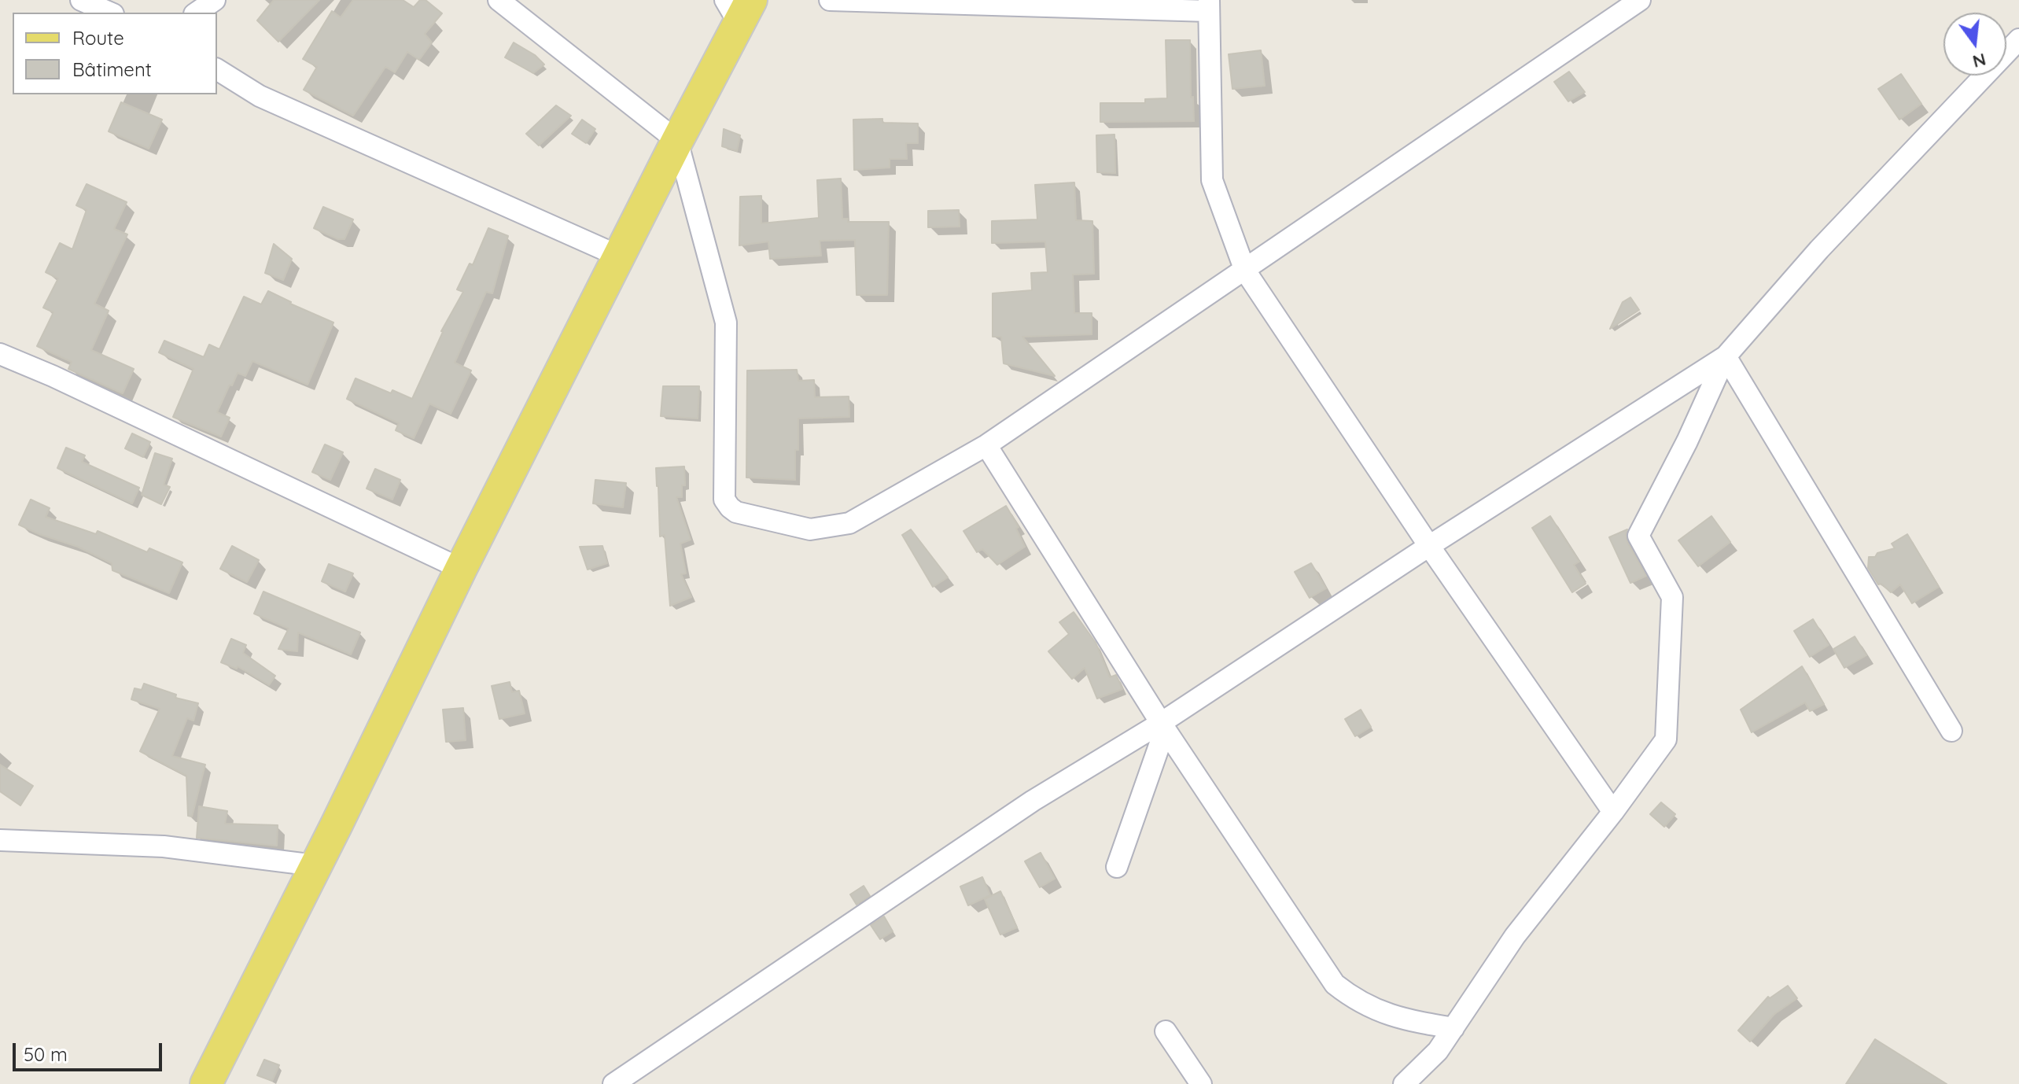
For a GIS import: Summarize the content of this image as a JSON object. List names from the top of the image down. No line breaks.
{"legend":["Route","Bâtiment"],"scale_bar":"50 m","north":"bottom"}
